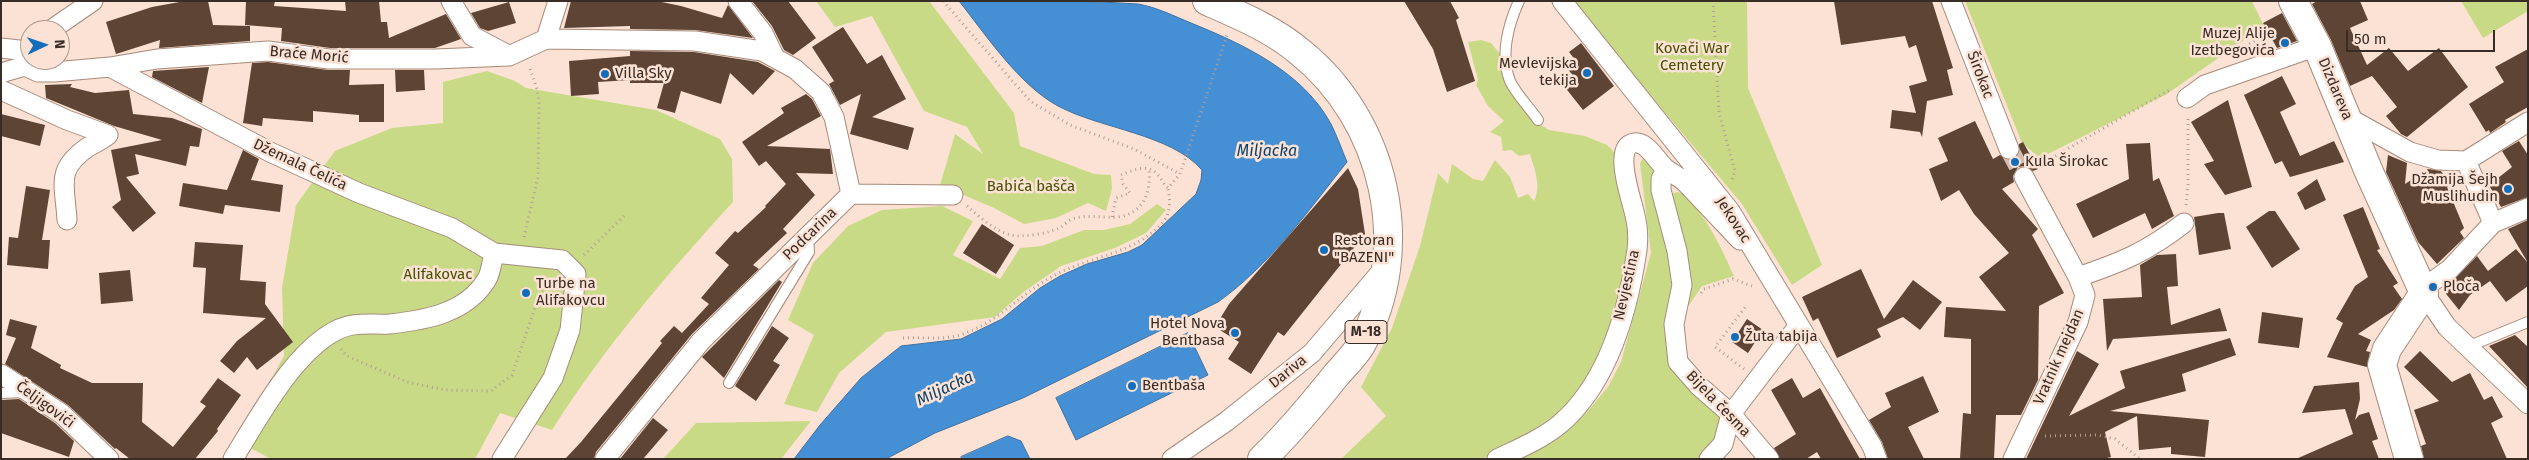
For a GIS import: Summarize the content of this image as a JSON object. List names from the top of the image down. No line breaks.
{"streets":{"main road":["Dizdareva","M-18"],"street":["Braće Morić","Širokac","Džemala Čelića","Jekovac","Podcarina","Nevjestina","Vratnik mejdan","Dariva","Bijela česma","Čeljigovići"]},"crossings":[["Braće Morić","Džemala Čelića"],["Jekovac","Nevjestina"],["Nevjestina","Bijela česma"],["M-18","Dariva"]],"water":["Miljacka"],"parks":["Kovači War Cemetery","Babića bašča","Alifakovac"],"places":["Muzej Alije Izetbegovića","Mevlevijska tekija","Villa Sky","Kula Širokac","Džamija Šejh Muslihudin","Restoran \"BAZENI\"","Ploča","Turbe na Alifakovcu","Hotel Nova Bentbasa","Žuta tabija","Bentbaša"],"scale_bar":"50 m","north":"right"}
